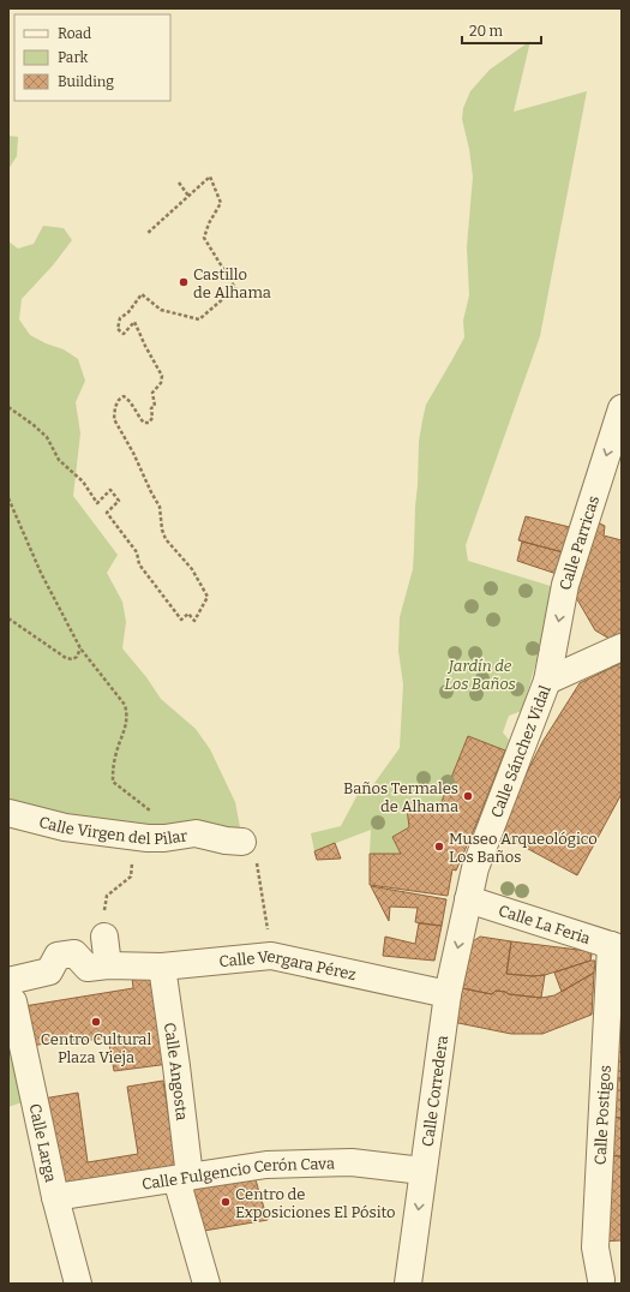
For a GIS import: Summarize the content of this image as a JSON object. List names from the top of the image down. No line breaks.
{"streets":{"street":["Calle Parricas","Calle Sánchez Vidal","Calle Virgen del Pilar","Calle La Feria","Calle Vergara Pérez","Calle Angosta","Calle Corredera","Calle Postigos","Calle Larga","Calle Fulgencio Cerón Cava"]},"crossings":[["Calle Parricas","Calle Sánchez Vidal"],["Calle Sánchez Vidal","Calle La Feria"],["Calle Sánchez Vidal","Calle Corredera"],["Calle La Feria","Calle Corredera"],["Calle La Feria","Calle Postigos"],["Calle Vergara Pérez","Calle Angosta"],["Calle Vergara Pérez","Calle Corredera"],["Calle Vergara Pérez","Calle Larga"],["Calle Angosta","Calle Fulgencio Cerón Cava"],["Calle Corredera","Calle Fulgencio Cerón Cava"],["Calle Larga","Calle Fulgencio Cerón Cava"]],"one_way":["Calle Parricas","Calle Corredera"],"parks":["Jardín de Los Baños"],"places":["Castillo de Alhama","Baños Termales de Alhama","Museo Arqueológico Los Baños","Centro Cultural Plaza Vieja","Centro de Exposiciones El Pósito"],"legend":["Road","Park","Building"],"scale_bar":"20 m"}
